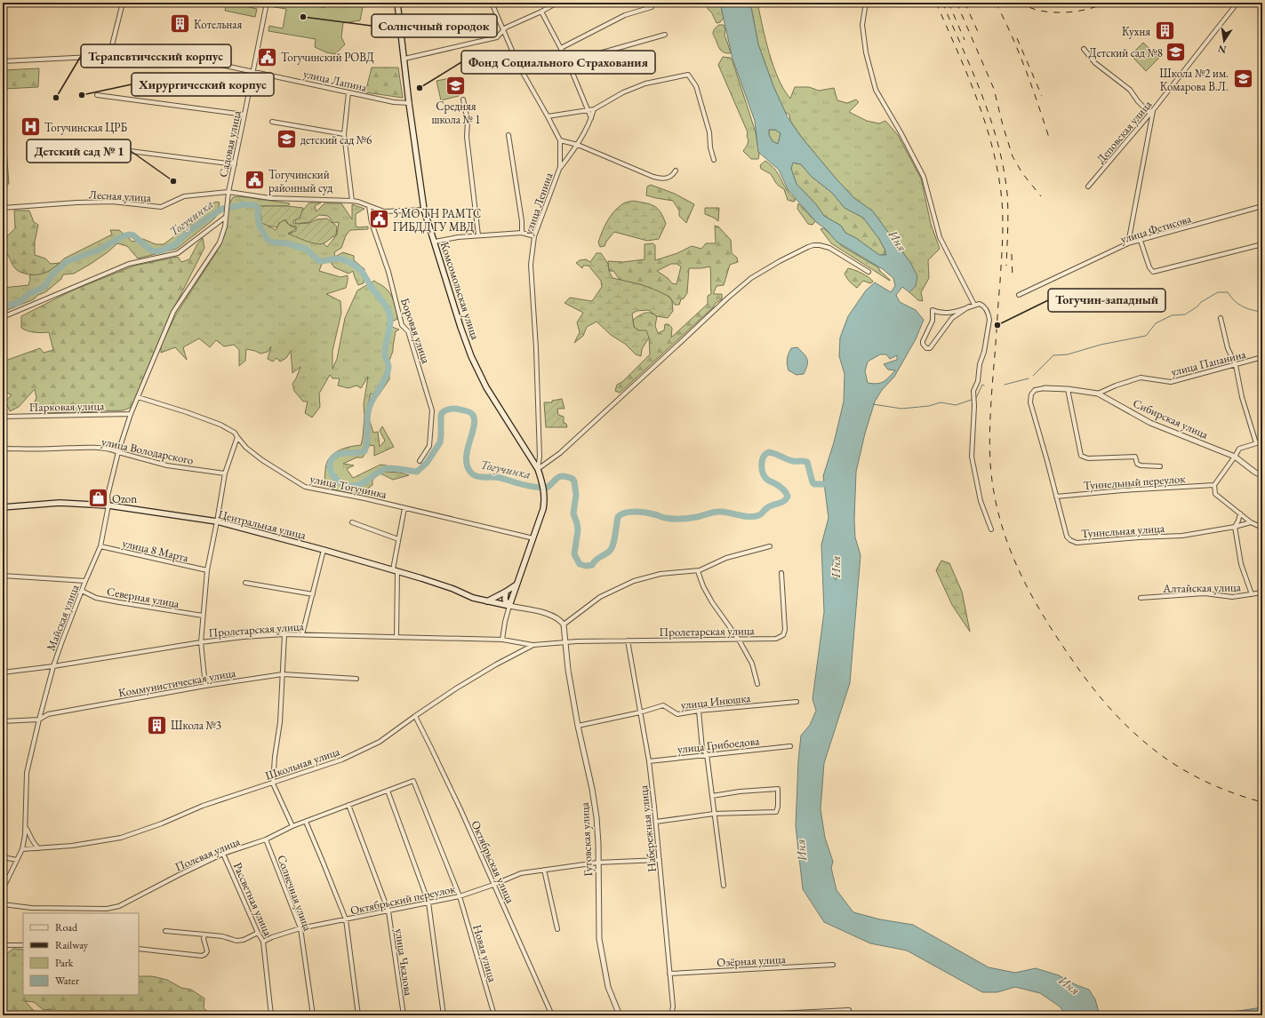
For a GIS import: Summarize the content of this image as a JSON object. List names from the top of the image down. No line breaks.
{"streets":{"main road":["Комсомольская улица","Центральная улица"],"street":["улица Лапина","Деповская улица","Садовая улица","Лесная улица","улица Ленина","улица Фетисова","Боровая улица","улица Папанина","Парковая улица","Сибирская улица","улица Володарского","Туннельный переулок","улица Тогучинка","Туннельная улица","улица 8 Марта","Алтайская улица","Северная улица","Майская улица","Пролетарская улица","Коммунистическая улица","улица Инюшка","улица Грибоедова","Школьная улица","Набережная улица","Гутовская улица","Полевая улица","Октябрьская улица","Солнечная улица","Рассветная улица","Октябрьский переулок","Новая улица","Озёрная улица","улица Чкалова"]},"crossings":[["улица Лапина","Садовая улица"],["улица Лапина","Комсомольская улица"],["Садовая улица","Лесная улица"],["Садовая улица","Майская улица"],["Лесная улица","Комсомольская улица"],["Лесная улица","Боровая улица"],["улица Ленина","Комсомольская улица"],["Комсомольская улица","улица Тогучинка"],["Комсомольская улица","Центральная улица"],["улица Папанина","Сибирская улица"],["Парковая улица","Майская улица"],["Сибирская улица","Туннельная улица"],["улица Володарского","Майская улица"],["Туннельный переулок","Туннельная улица"],["улица Тогучинка","Майская улица"],["Центральная улица","Майская улица"],["улица 8 Марта","Майская улица"],["Северная улица","Майская улица"],["Майская улица","Пролетарская улица"],["Майская улица","Коммунистическая улица"],["Майская улица","Школьная улица"],["Пролетарская улица","улица Инюшка"],["Пролетарская улица","Школьная улица"],["Пролетарская улица","Набережная улица"],["Пролетарская улица","Гутовская улица"],["улица Инюшка","Набережная улица"],["улица Инюшка","Гутовская улица"],["улица Грибоедова","Набережная улица"],["Школьная улица","Гутовская улица"],["Школьная улица","Октябрьская улица"],["Набережная улица","Октябрьский переулок"],["Набережная улица","Озёрная улица"],["Гутовская улица","Октябрьский переулок"],["Полевая улица","Солнечная улица"],["Полевая улица","Рассветная улица"],["Полевая улица","Новая улица"],["Полевая улица","улица Чкалова"],["Октябрьская улица","Октябрьский переулок"],["Солнечная улица","Октябрьский переулок"],["Рассветная улица","Октябрьский переулок"],["Октябрьский переулок","Новая улица"],["Октябрьский переулок","улица Чкалова"]],"water":["Тогучинка","Иня"],"places":{"other":["Солнечный городок","Фонд Социального Страхования","Хирургический корпус","Терапевтический корпус","Детский сад № 1","Тогучин-западный"],"building":["Котельная","Кухня","Школа №3"],"school or university":["Детский сад №8","Школа №2 им. Комарова В.Л.","Средняя школа № 1","детский сад №6"],"public building":["Тогучинский РОВД","Тогучинский районный суд","5 МО ТН РАМТС ГИБДД ГУ МВД"],"hospital":["Тогучинская ЦРБ"],"shop":["Ozon"]},"legend":["Road","Railway","Park","Water"],"north":"bottom"}
